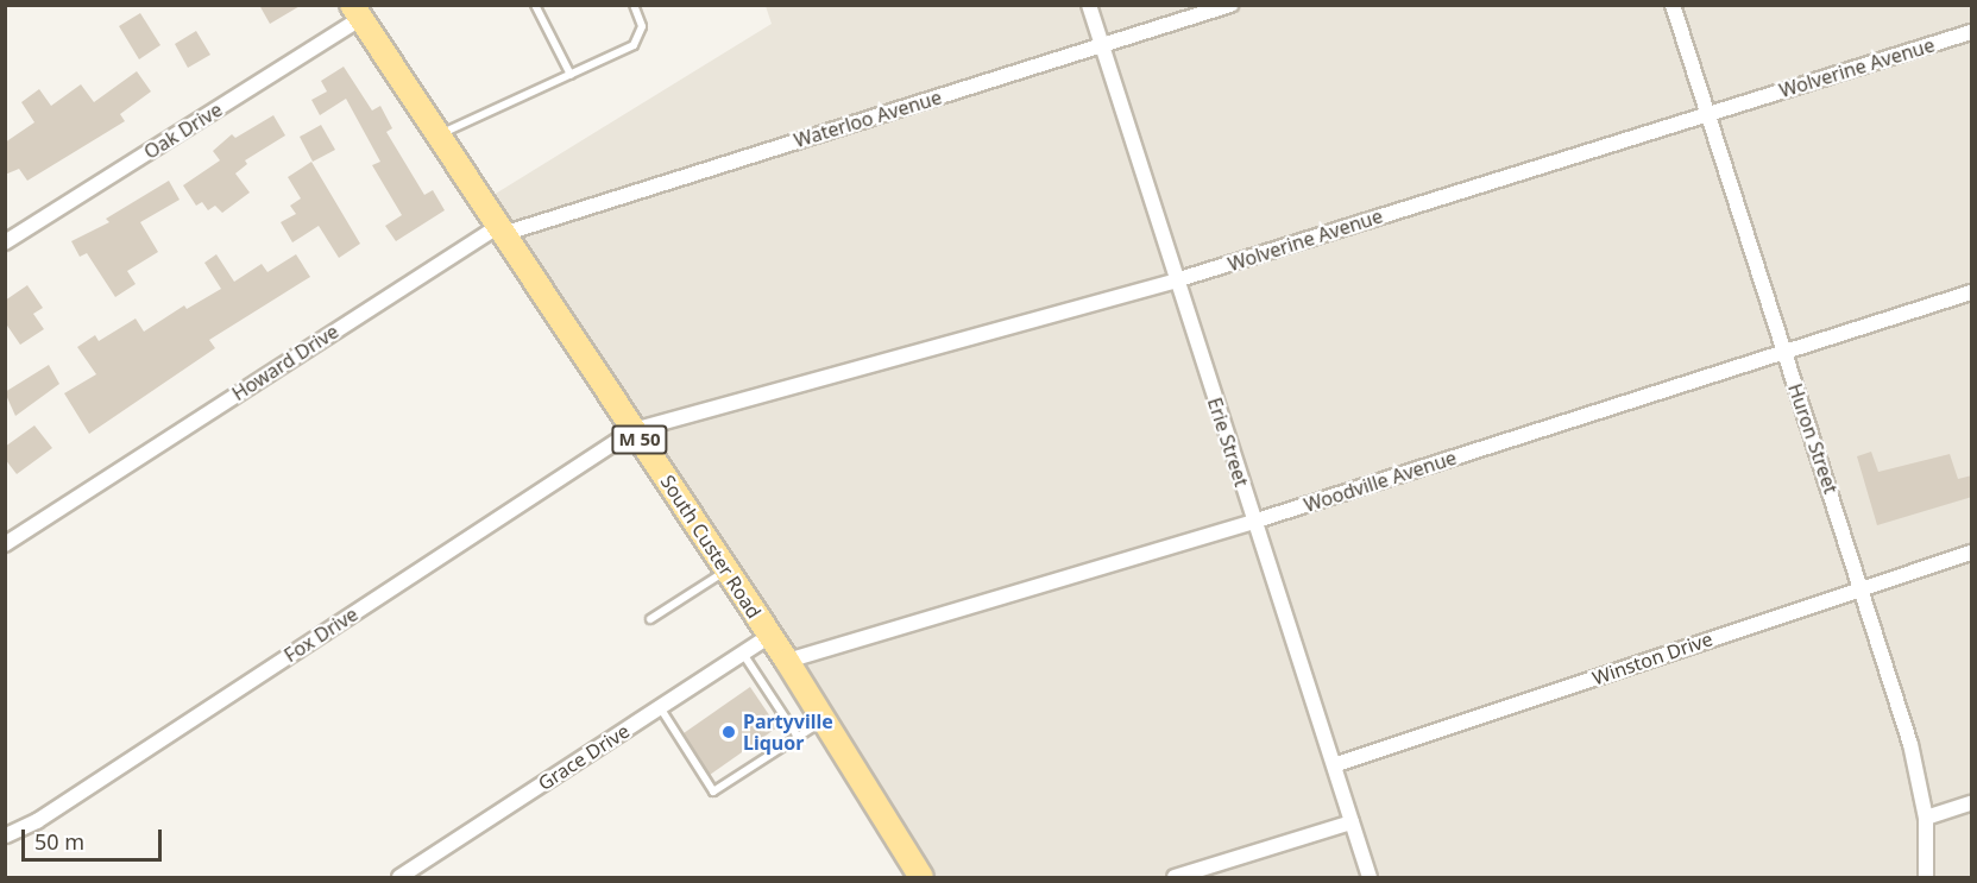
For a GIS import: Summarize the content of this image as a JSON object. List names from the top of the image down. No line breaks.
{"streets":{"main road":["M 50","South Custer Road"],"street":["Wolverine Avenue","Waterloo Avenue","Oak Drive","Howard Drive","Huron Street","Erie Street","Woodville Avenue","Fox Drive","Winston Drive","Grace Drive"]},"crossings":[["Wolverine Avenue","Huron Street"],["Wolverine Avenue","Erie Street"],["Wolverine Avenue","South Custer Road"],["Wolverine Avenue","Fox Drive"],["Waterloo Avenue","Howard Drive"],["Waterloo Avenue","Erie Street"],["Waterloo Avenue","South Custer Road"],["Oak Drive","South Custer Road"],["Howard Drive","South Custer Road"],["Huron Street","Woodville Avenue"],["Huron Street","Winston Drive"],["Erie Street","Woodville Avenue"],["Erie Street","Winston Drive"],["Woodville Avenue","South Custer Road"],["South Custer Road","Fox Drive"],["South Custer Road","Grace Drive"]],"places":["Partyville Liquor"],"scale_bar":"50 m"}
